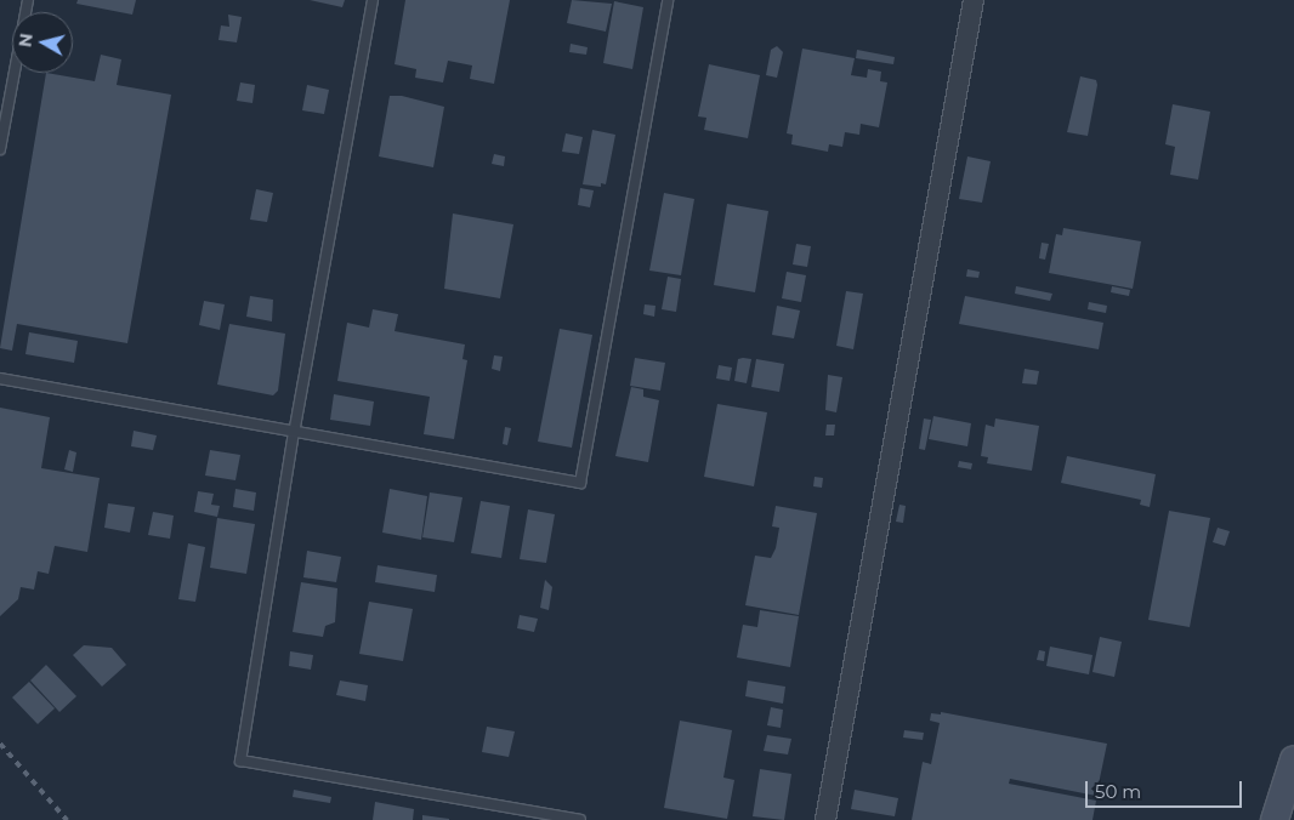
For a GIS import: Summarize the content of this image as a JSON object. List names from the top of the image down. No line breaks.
{"scale_bar":"50 m","north":"left"}
